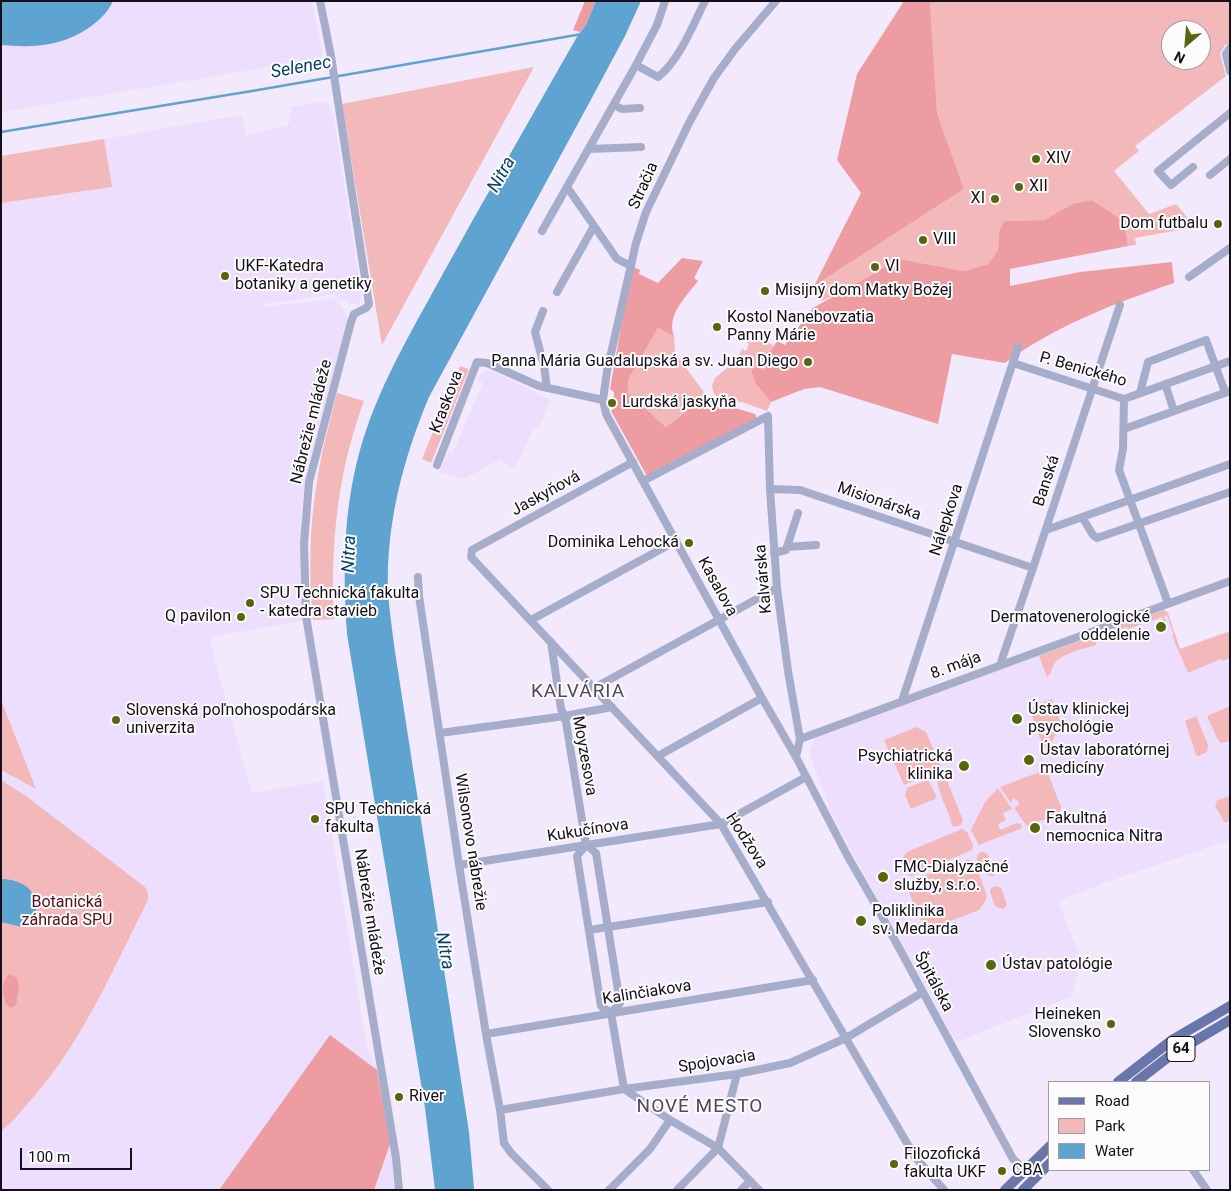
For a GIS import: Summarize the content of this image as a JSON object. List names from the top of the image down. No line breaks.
{"streets":{"main road":["64"],"street":["Stračia","P. Benického","Kraskova","Nábrežie mládeže","Banská","Jaskyňová","Misionárska","Nálepkova","Kalvárska","Kasalova","8. mája","Moyzesova","Kukučínova","Hodžova","Wilsonovo nábrežie","Špitálska","Kalinčiakova","Spojovacia"]},"crossings":[["Stračia","Kraskova"],["Stračia","Kasalova"],["P. Benického","Banská"],["P. Benického","Nálepkova"],["Banská","Misionárska"],["Banská","8. mája"],["Jaskyňová","Kasalova"],["Jaskyňová","Hodžova"],["Misionárska","Nálepkova"],["Misionárska","Kalvárska"],["Nálepkova","8. mája"],["Kalvárska","Kasalova"],["Kalvárska","8. mája"],["Kasalova","Špitálska"],["Moyzesova","Kukučínova"],["Moyzesova","Hodžova"],["Moyzesova","Kalinčiakova"],["Moyzesova","Spojovacia"],["Kukučínova","Hodžova"],["Kukučínova","Wilsonovo nábrežie"],["Hodžova","Kalinčiakova"],["Hodžova","Spojovacia"],["Wilsonovo nábrežie","Kalinčiakova"],["Wilsonovo nábrežie","Spojovacia"],["Špitálska","Spojovacia"]],"districts":["KALVÁRIA","NOVÉ MESTO"],"water":["Selenec","Nitra"],"parks":["Botanická záhrada SPU"],"places":["XIV","XII","XI","Dom futbalu","VIII","VI","UKF-Katedra botaniky a genetiky","Misijný dom Matky Božej","Kostol Nanebovzatia Panny Márie","Panna Mária Guadalupská a sv. Juan Diego","Lurdská jaskyňa","Dominika Lehocká","SPU Technická fakulta - katedra stavieb","Q pavilon","Dermatovenerologické oddelenie","Ústav klinickej psychológie","Slovenská poľnohospodárska univerzita","Ústav laboratórnej medicíny","Psychiatrická klinika","SPU Technická fakulta","Fakultná nemocnica Nitra","FMC-Dialyzačné služby, s.r.o.","Poliklinika sv. Medarda","Ústav patológie","Heineken Slovensko","River","Filozofická fakulta UKF","CBA"],"legend":["Road","Park","Water"],"scale_bar":"100 m","north":"bottom left"}
